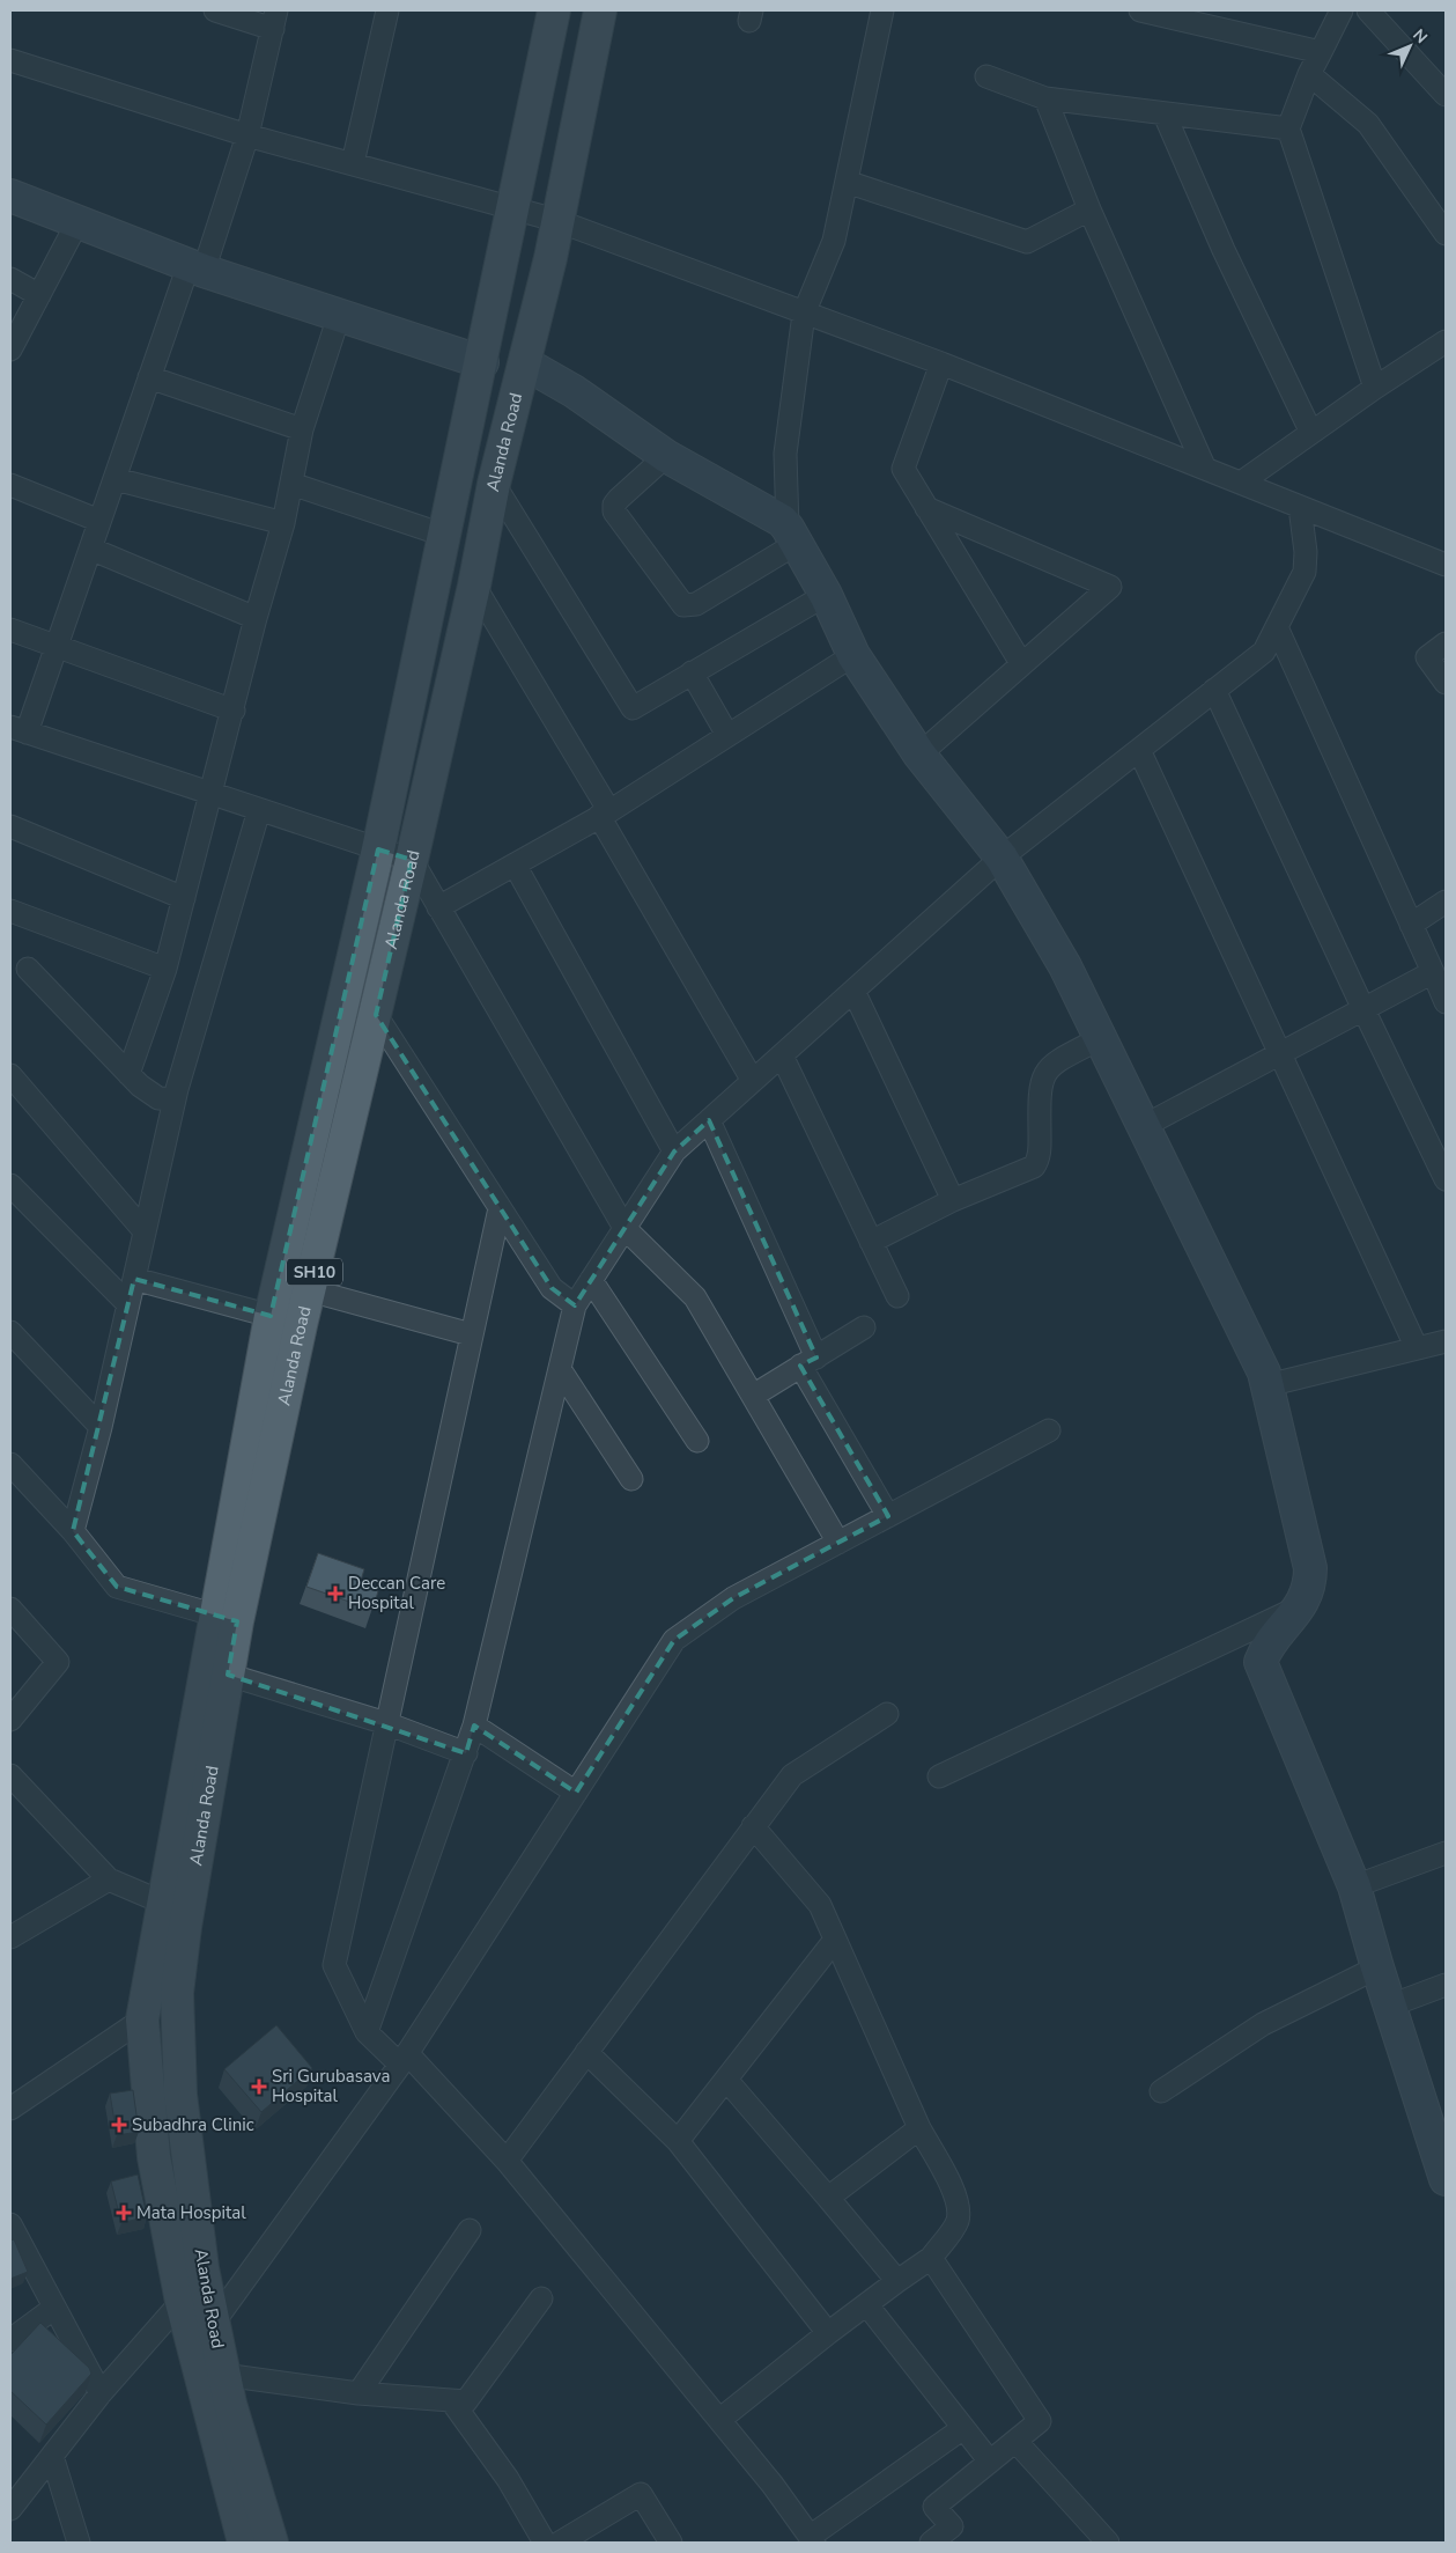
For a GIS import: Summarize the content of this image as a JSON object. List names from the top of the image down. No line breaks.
{"streets":{"main road":["Alanda Road","SH10"]},"places":{"health":["Deccan Care Hospital","Sri Gurubasava Hospital","Subadhra Clinic","Mata Hospital"]},"north":"top right"}
